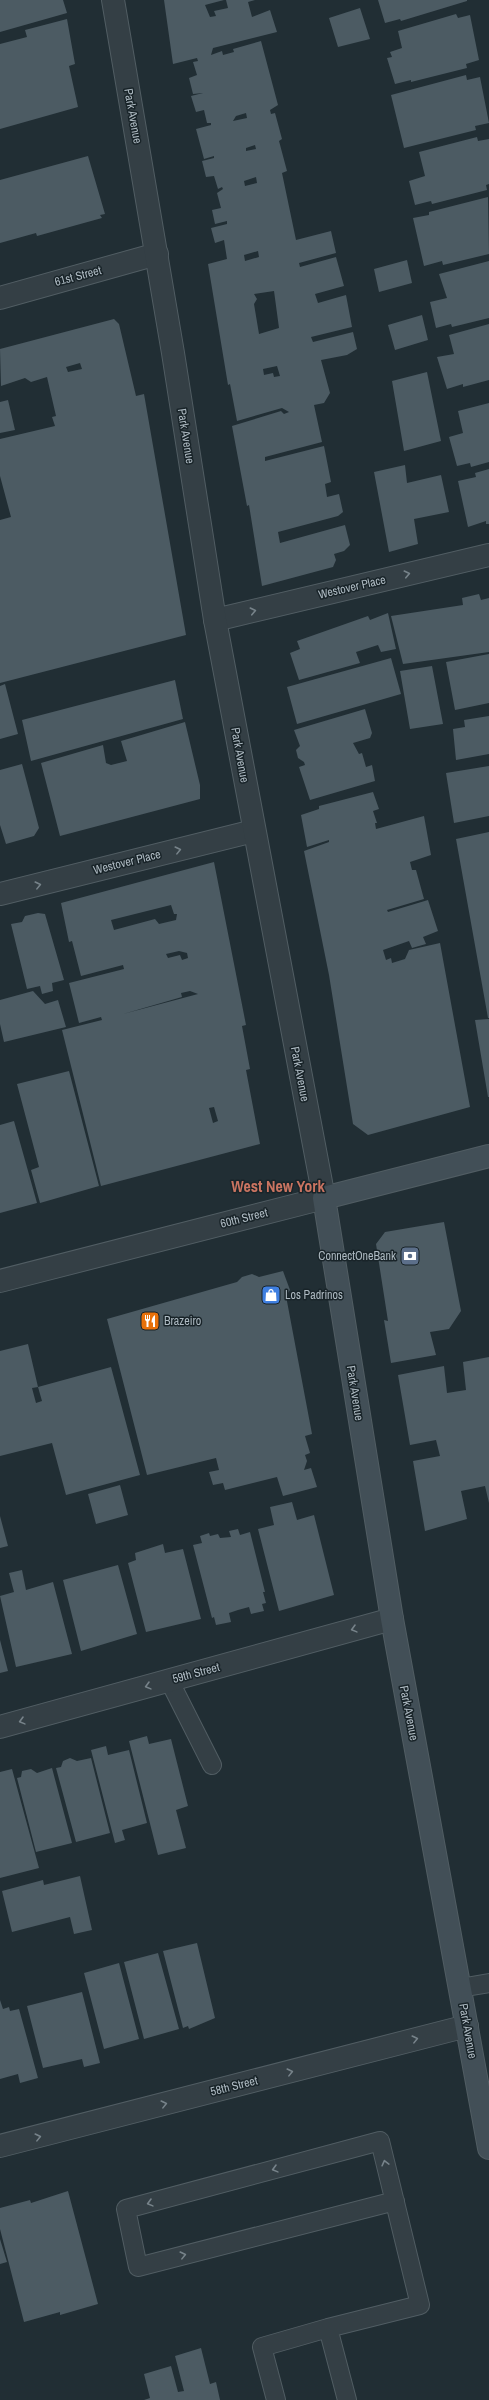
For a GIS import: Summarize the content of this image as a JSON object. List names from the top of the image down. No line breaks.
{"streets":{"main road":["Park Avenue","60th Street"],"street":["61st Street","Westover Place","59th Street","58th Street"]},"crossings":[["Park Avenue","61st Street"],["Park Avenue","Westover Place"],["Park Avenue","60th Street"],["Park Avenue","59th Street"],["Park Avenue","58th Street"]],"one_way":["Westover Place","59th Street","58th Street"],"districts":["West New York"],"places":{"bank":["ConnectOneBank"],"shop":["Los Padrinos"],"restaurant":["Brazeiro"]}}
